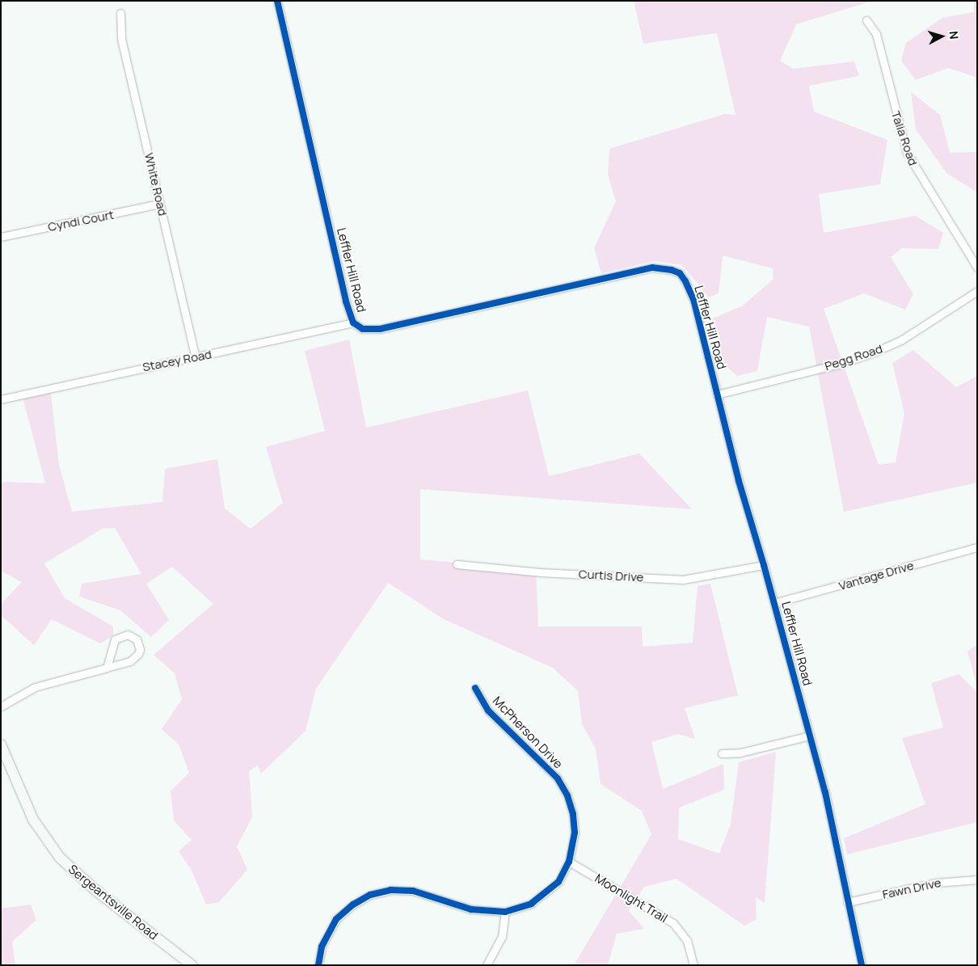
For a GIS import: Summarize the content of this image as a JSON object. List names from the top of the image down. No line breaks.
{"streets":{"main road":["Sergeantsville Road"],"street":["Talia Road","White Road","Cyndi Court","Leffler Hill Road","Pegg Road","Stacey Road","Curtis Drive","Vantage Drive","McPherson Drive","Fawn Drive","Moonlight Trail"]},"crossings":[["White Road","Cyndi Court"],["White Road","Stacey Road"],["Leffler Hill Road","Pegg Road"],["Leffler Hill Road","Stacey Road"],["Leffler Hill Road","Curtis Drive"],["Leffler Hill Road","Vantage Drive"],["Leffler Hill Road","Fawn Drive"],["McPherson Drive","Moonlight Trail"]],"north":"right"}
